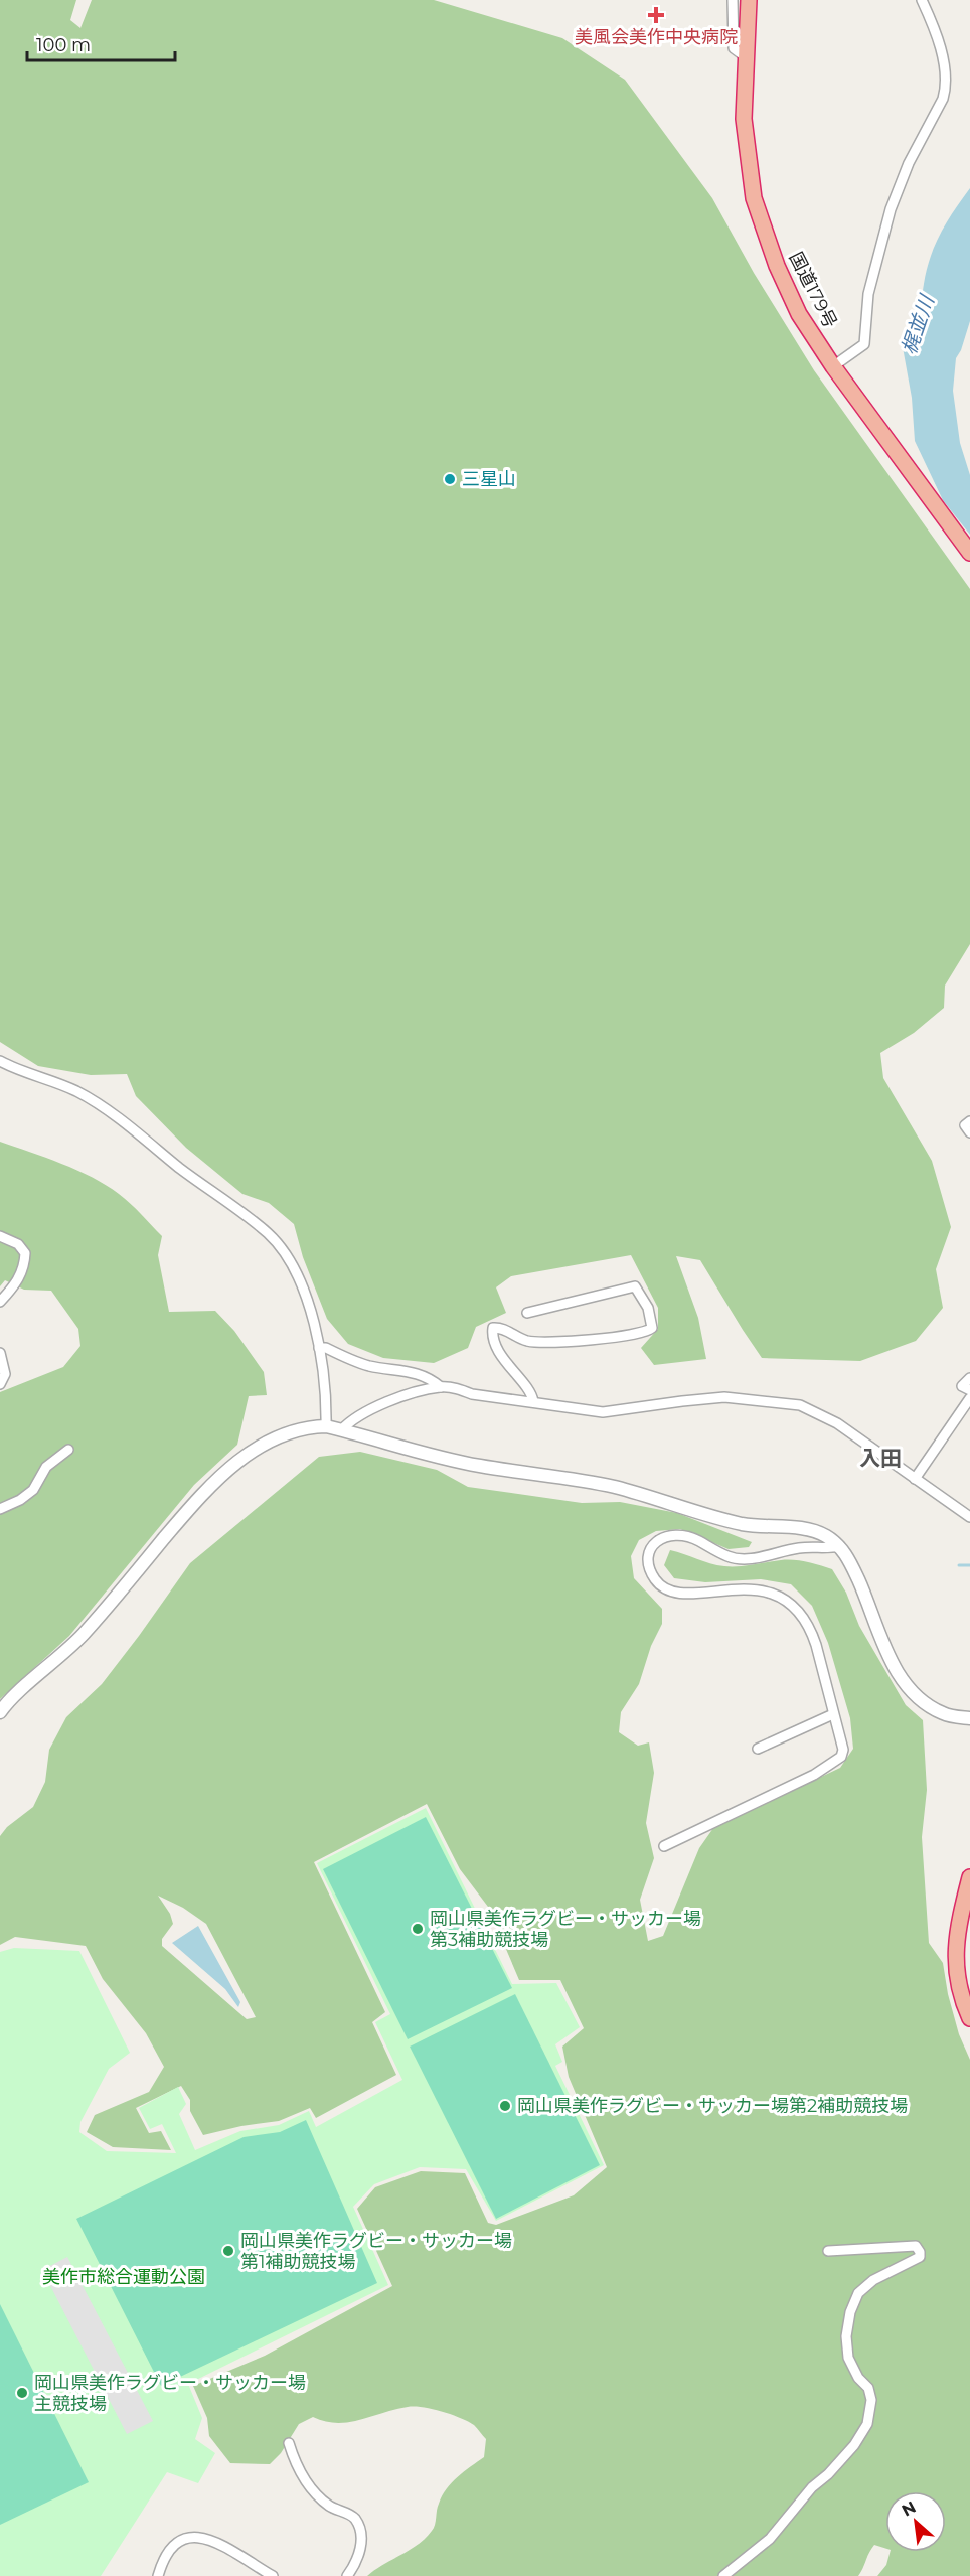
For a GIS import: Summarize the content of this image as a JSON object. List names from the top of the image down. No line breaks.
{"streets":{"highway":["国道179号"]},"districts":["入田"],"water":["梶並川"],"parks":["美作市総合運動公園"],"places":{"health":["美風会美作中央病院"],"other":["三星山","岡山県美作ラグビー・サッカー場 第3補助競技場","岡山県美作ラグビー・サッカー場第2補助競技場","岡山県美作ラグビー・サッカー場 第1補助競技場","岡山県美作ラグビー・サッカー場 主競技場"]},"scale_bar":"100 m","north":"top left"}
